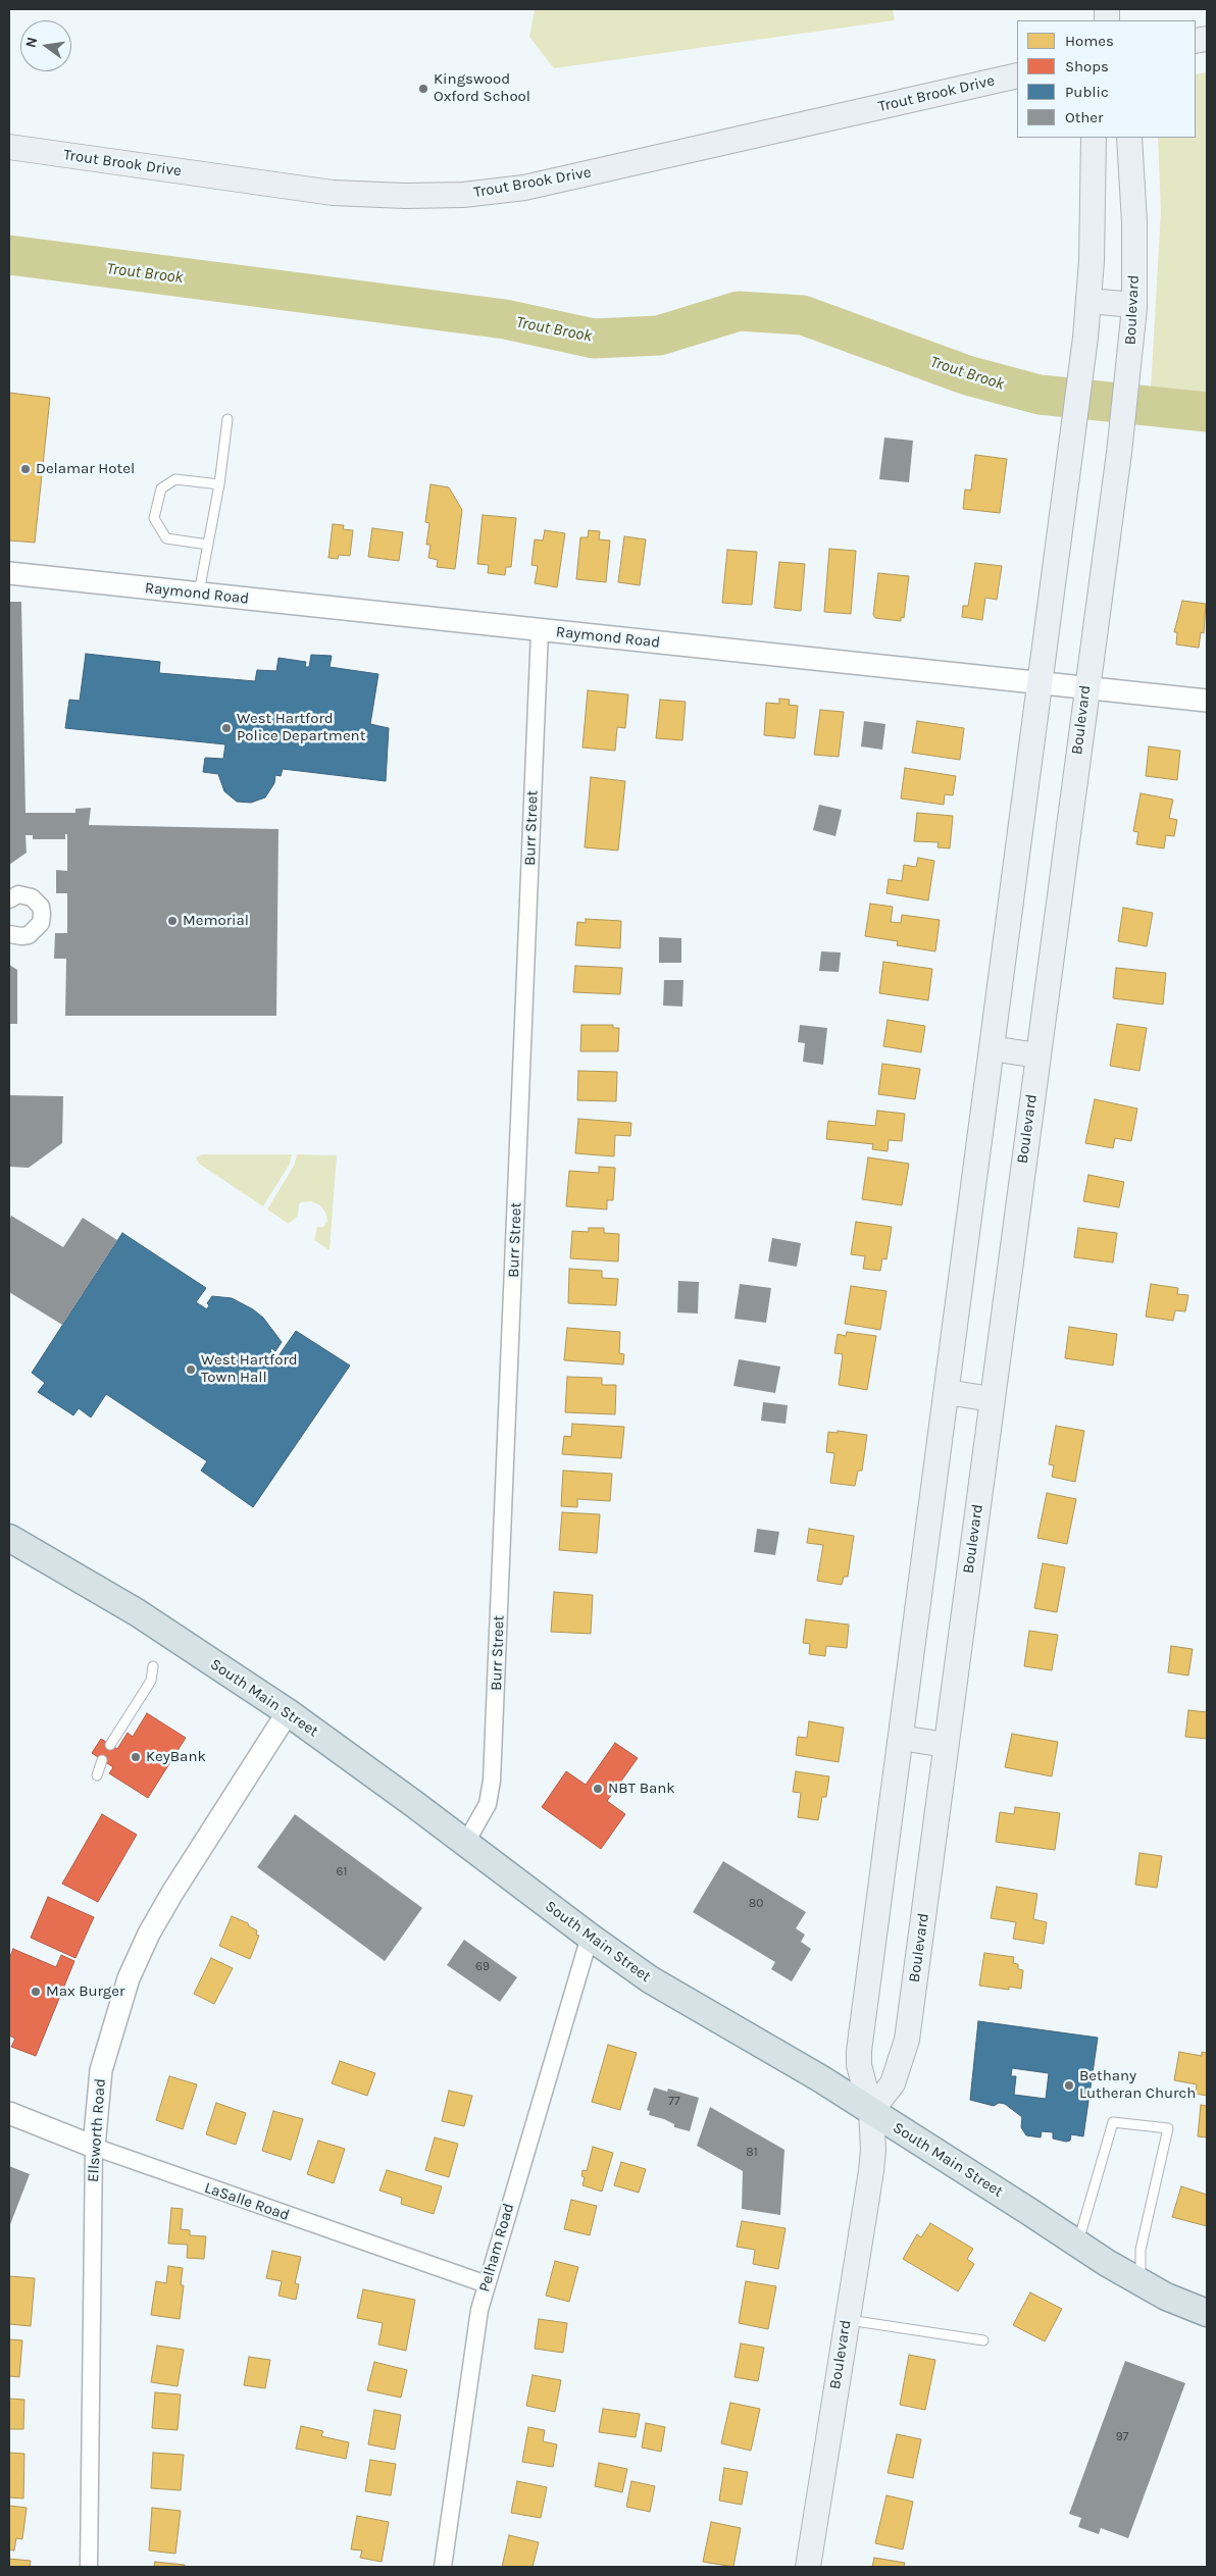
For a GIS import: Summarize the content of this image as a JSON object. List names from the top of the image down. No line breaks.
{"streets":{"main road":["Trout Brook Drive","Boulevard","South Main Street"],"street":["Raymond Road","Burr Street","Ellsworth Road","LaSalle Road","Pelham Road"]},"crossings":[["Boulevard","Raymond Road"],["Boulevard","South Main Street"],["Raymond Road","Burr Street"],["Burr Street","South Main Street"],["South Main Street","Ellsworth Road"],["South Main Street","Pelham Road"],["Ellsworth Road","LaSalle Road"],["LaSalle Road","Pelham Road"]],"water":["Trout Brook"],"places":["Kingswood Oxford School","Delamar Hotel","West Hartford Police Department","Memorial","West Hartford Town Hall","KeyBank","NBT Bank","Max Burger","Bethany Lutheran Church"],"house_numbers":["61","80","69","77","81","97"],"legend":["Homes","Shops","Public","Other"],"north":"left"}
